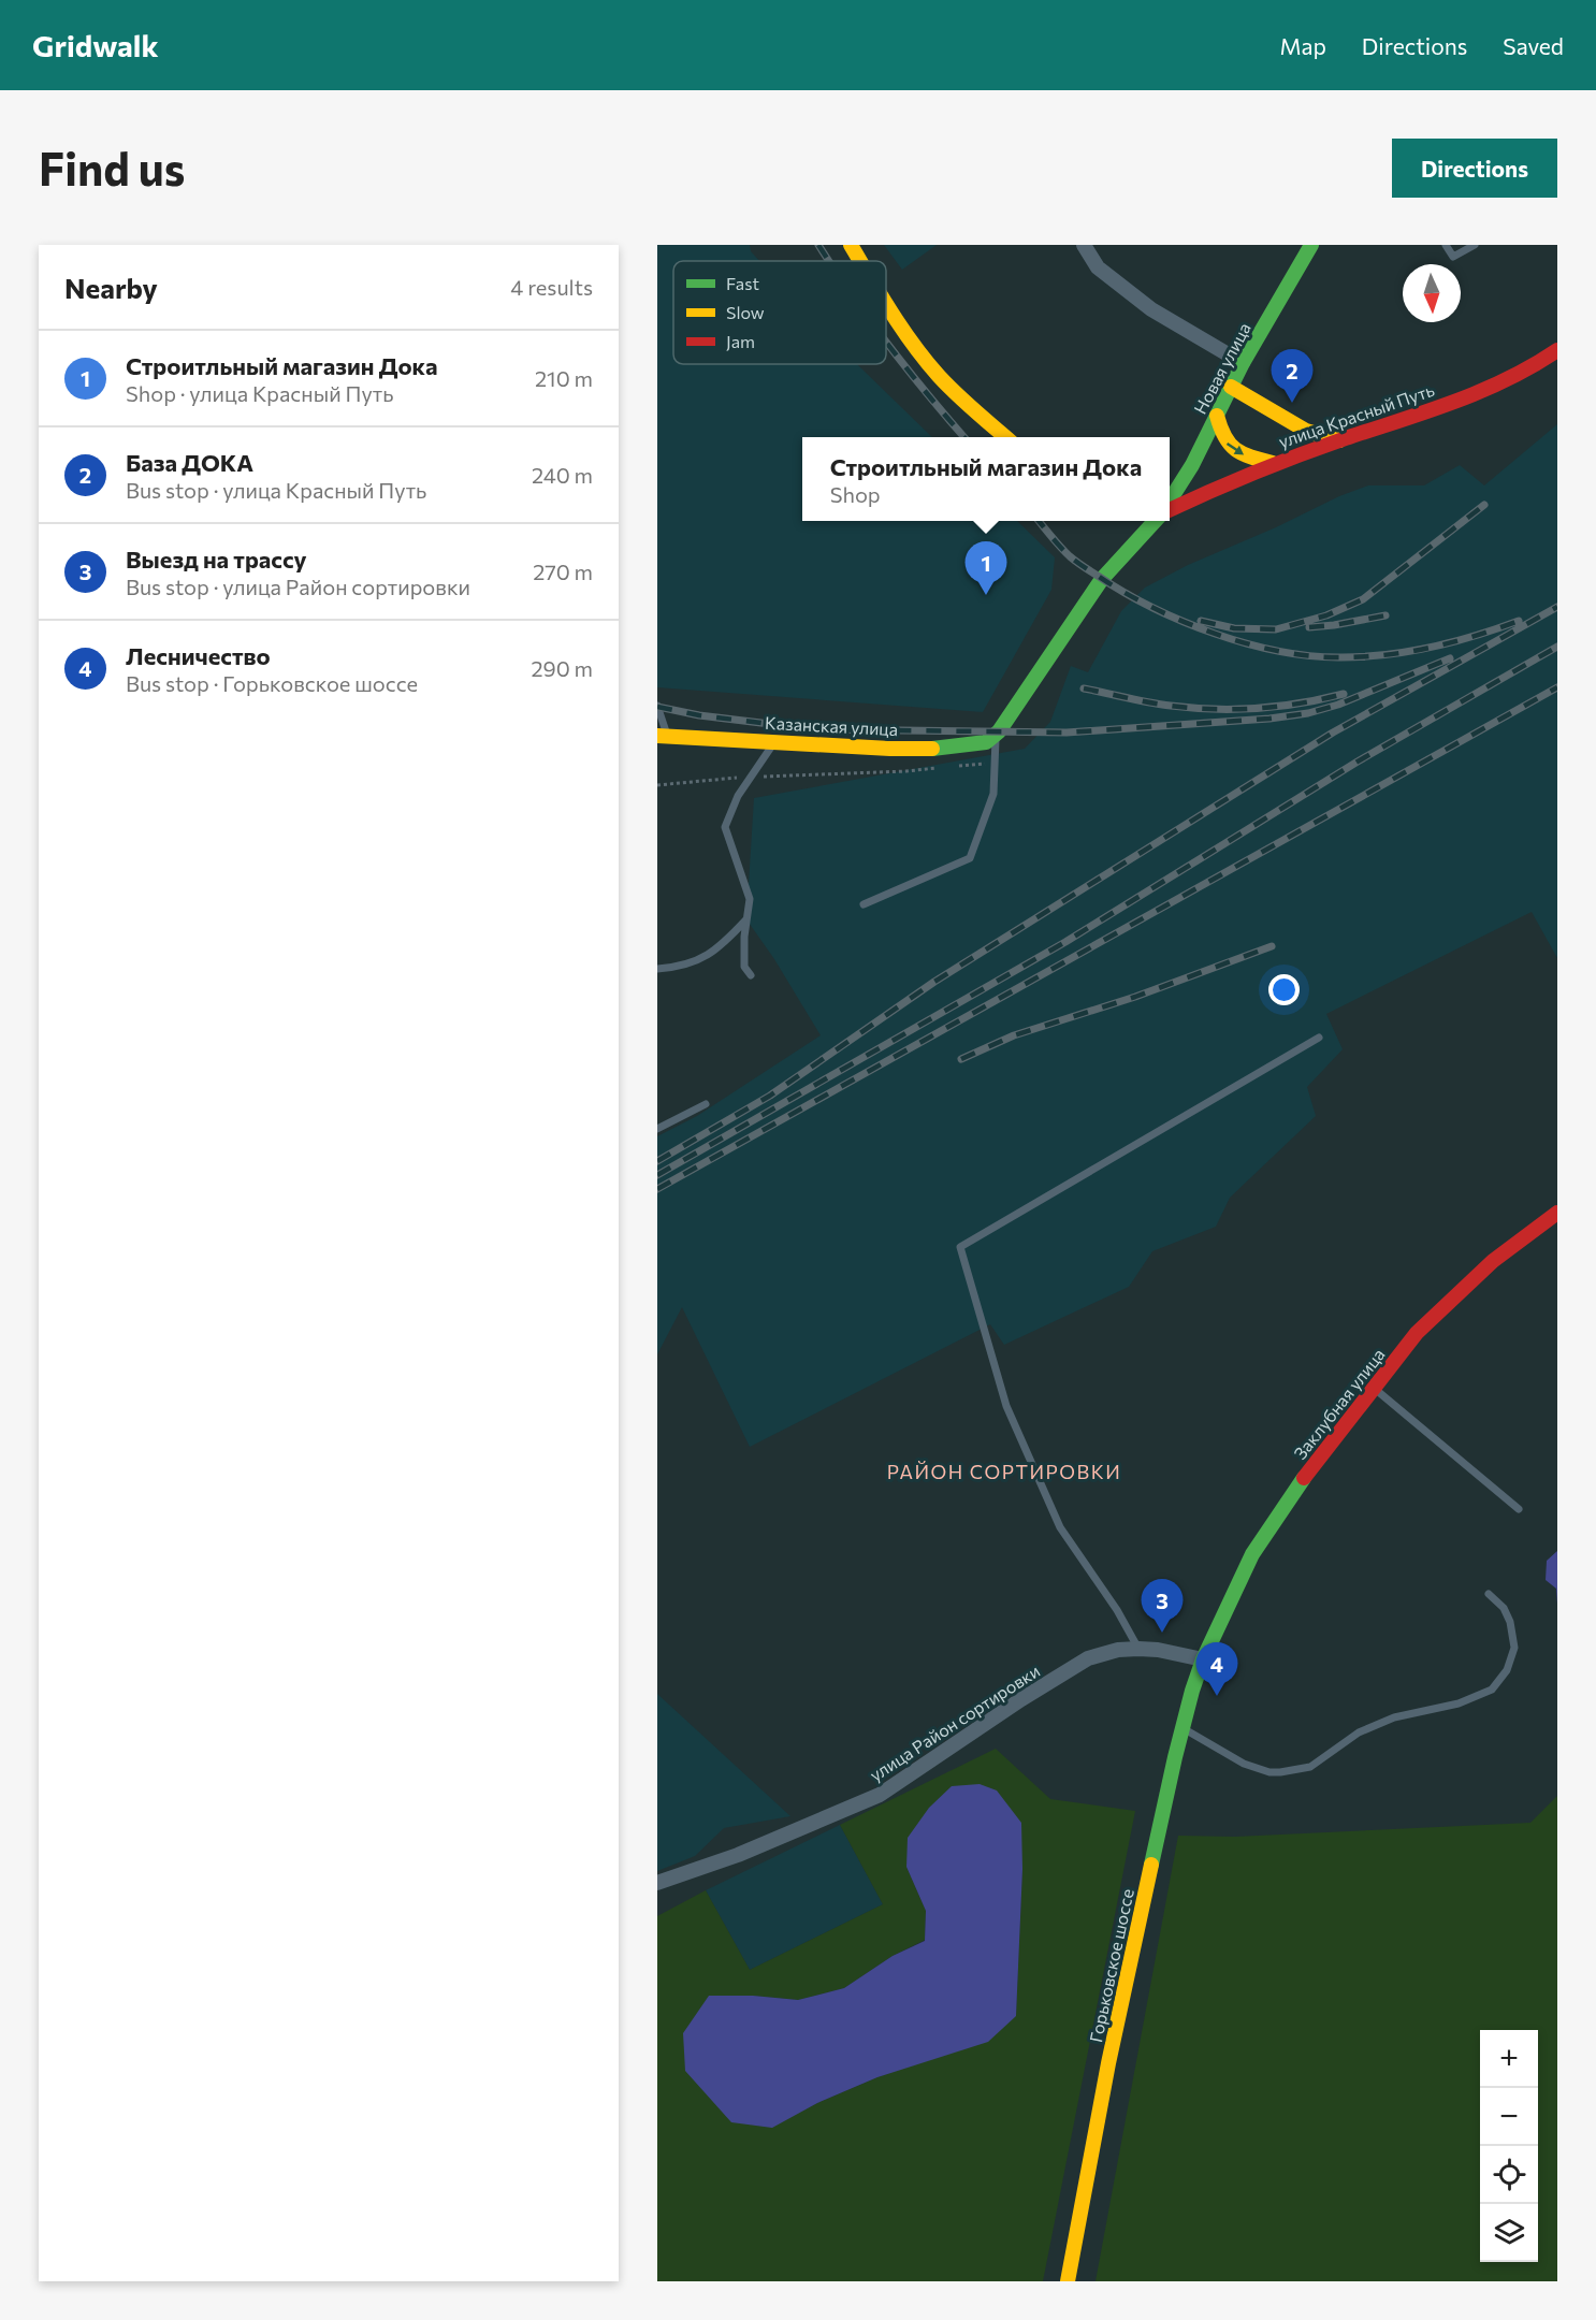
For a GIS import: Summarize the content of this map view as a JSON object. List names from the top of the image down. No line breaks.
{"streets":{"main road":["Новая улица","улица Красный Путь","Казанская улица","Заклубная улица","Горьковское шоссе"],"street":["улица Район сортировки"]},"crossings":[["Заклубная улица","улица Район сортировки"],["Заклубная улица","Горьковское шоссе"],["улица Район сортировки","Горьковское шоссе"]],"districts":["РАЙОН СОРТИРОВКИ"],"legend":["Fast","Slow","Jam"],"north":"bottom","page":{"header":"Gridwalk","nav":["Map","Directions","Saved"],"buttons":"Directions","title":"Find us","heading":["Nearby","4 results"],"list":[{"mark":"1","name":"Строитльный магазин Дока","note":"Shop · улица Красный Путь","value":"210 m"},{"mark":"2","name":"База ДОКА","note":"Bus stop · улица Красный Путь","value":"240 m"},{"mark":"3","name":"Выезд на трассу","note":"Bus stop · улица Район сортировки","value":"270 m"},{"mark":"4","name":"Лесничество","note":"Bus stop · Горьковское шоссе","value":"290 m"}],"pins":["2","1","3","4"],"popup":["Строитльный магазин Дока","Shop"],"map_buttons":["+","−"]}}
